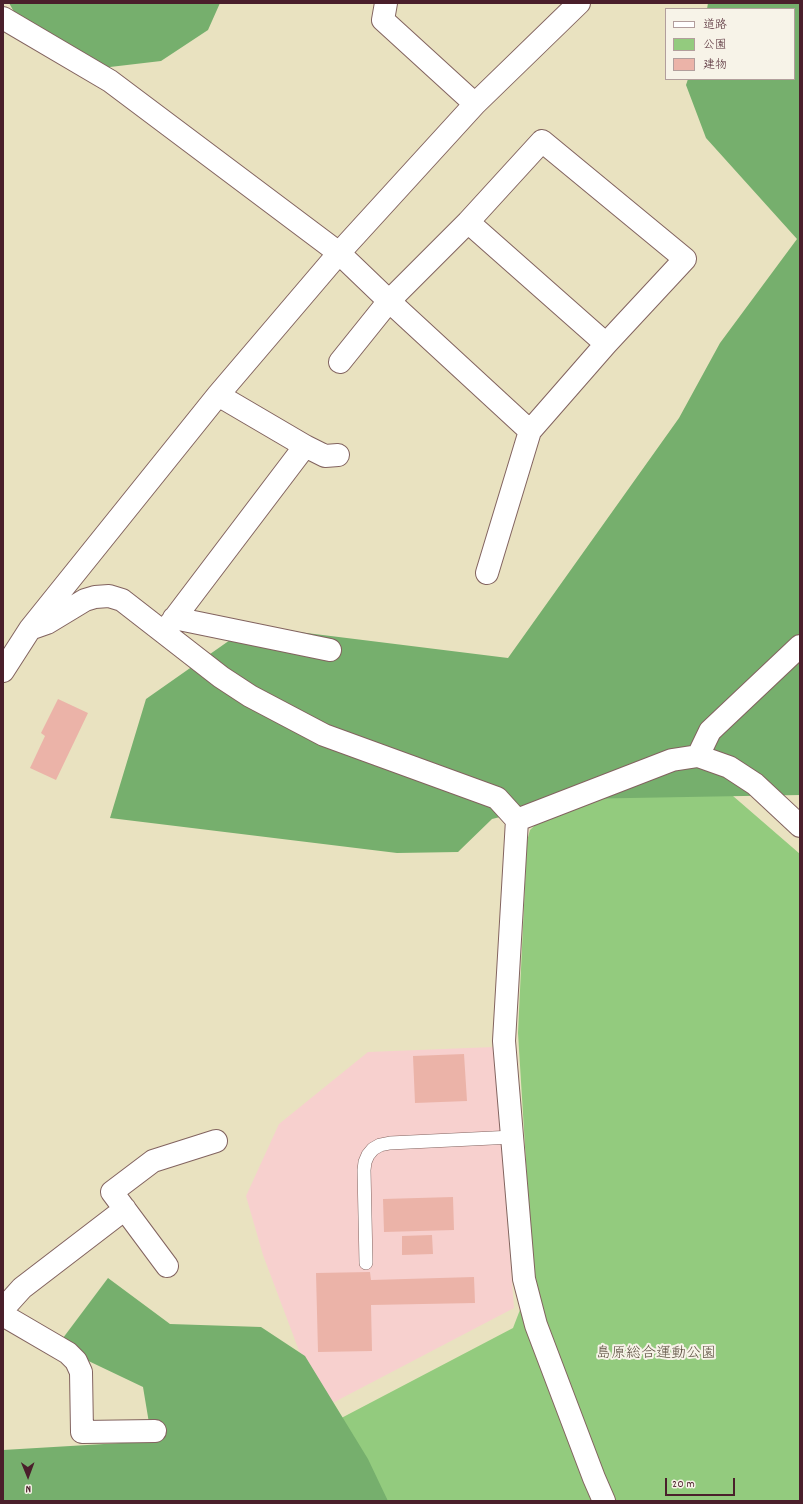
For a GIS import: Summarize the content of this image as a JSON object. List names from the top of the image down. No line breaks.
{"parks":["島原総合運動公園"],"legend":["道路","公園","建物"],"scale_bar":"20 m","north":"bottom"}
